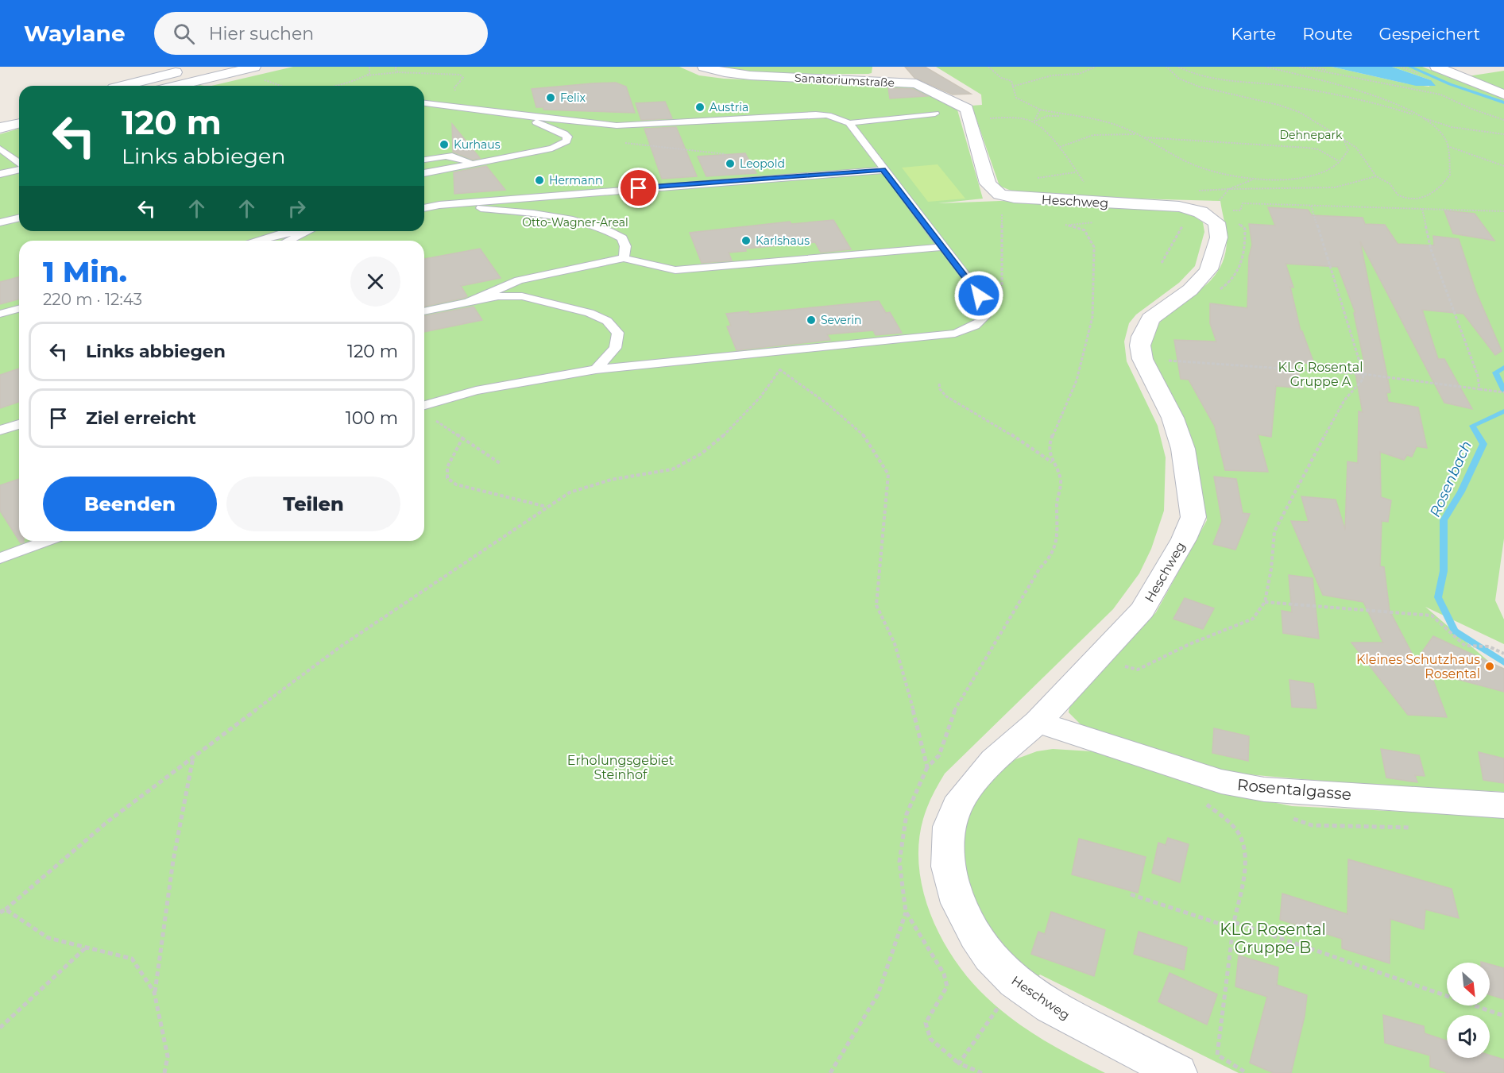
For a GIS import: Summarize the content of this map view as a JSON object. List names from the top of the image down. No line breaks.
{"streets":{"street":["Sanatoriumstraße","Heschweg","Rosentalgasse"]},"crossings":[["Heschweg","Rosentalgasse"]],"water":["Rosenbach"],"parks":["Dehnepark","Otto-Wagner-Areal","KLG Rosental Gruppe A","Erholungsgebiet Steinhof","KLG Rosental Gruppe B"],"places":["Felix","Austria","Kurhaus","Leopold","Hermann","Karlshaus","Severin","Kleines Schutzhaus Rosental"],"north":"bottom right","page":{"header":"Waylane","search":"Hier suchen","nav":["Karte","Route","Gespeichert"],"turn":["120 m","Links abbiegen"],"heading":["1 Min.","220 m · 12:43"],"list":[{"name":"Links abbiegen","value":"120 m"},{"name":"Ziel erreicht","value":"100 m"}],"buttons":["Beenden","Teilen"]}}
